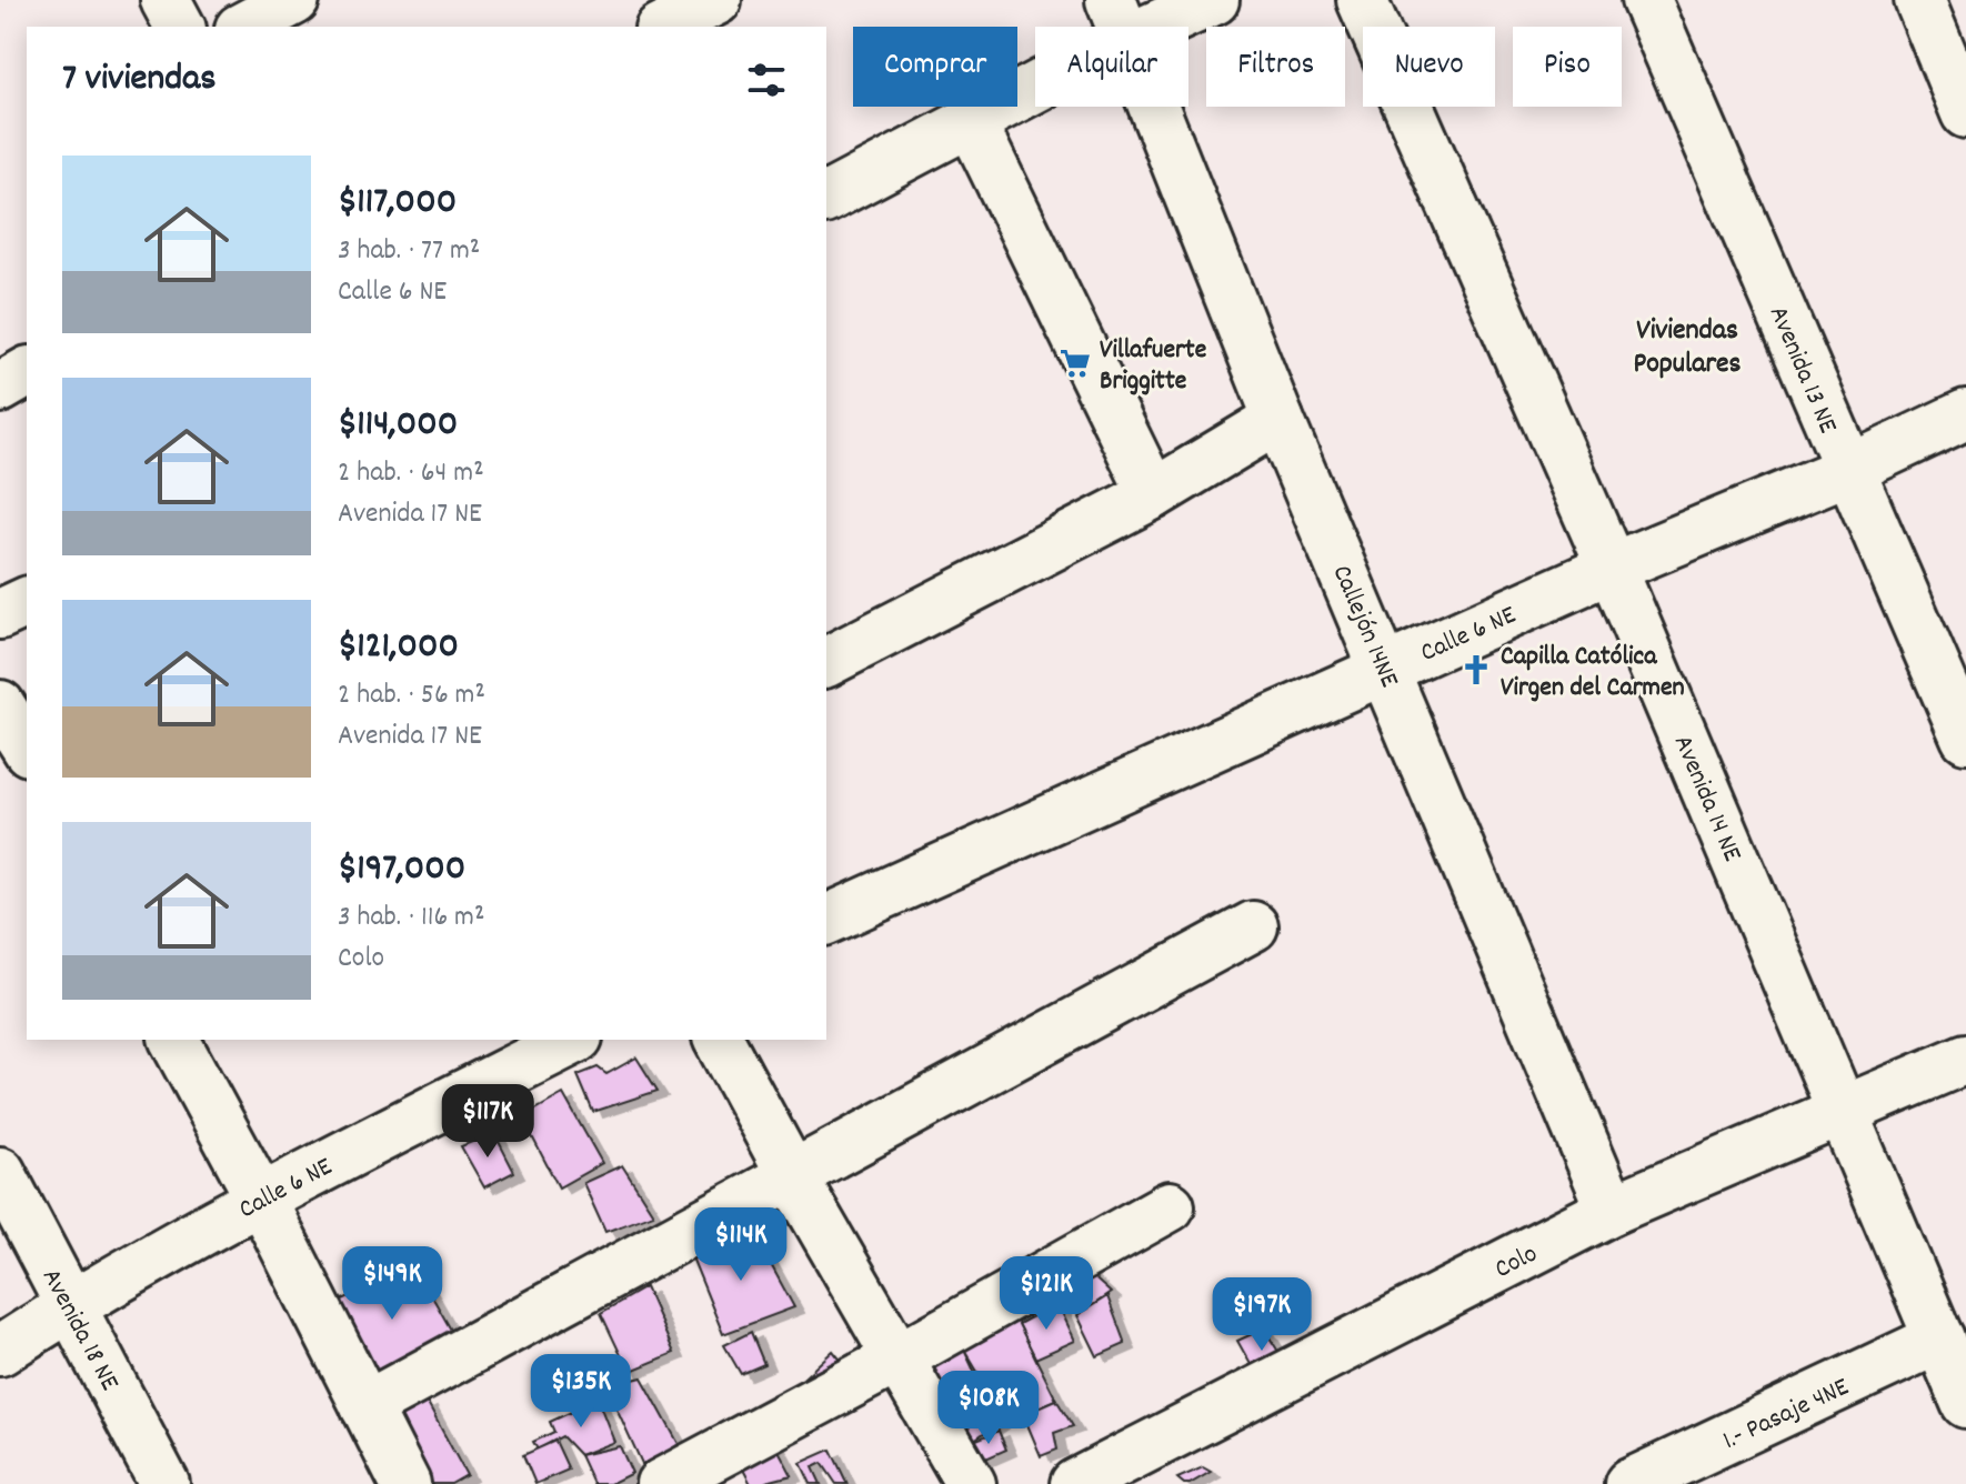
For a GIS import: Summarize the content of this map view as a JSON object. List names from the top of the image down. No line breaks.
{"streets":{"street":["Avenida 13 NE","Callejón 14NE","Calle 6 NE","Avenida 14 NE","Colo","Avenida 18 NE","1.- Pasaje 4NE"]},"crossings":[["Avenida 13 NE","Calle 6 NE"],["Callejón 14NE","Calle 6 NE"],["Callejón 14NE","Colo"],["Calle 6 NE","Avenida 14 NE"],["Calle 6 NE","Avenida 18 NE"],["Avenida 14 NE","Colo"],["Avenida 14 NE","1.- Pasaje 4NE"]],"districts":["Viviendas Populares"],"places":{"supermarket":["Villafuerte Briggitte"],"church":["Capilla Católica Virgen del Carmen"]},"page":{"chip":["Comprar","Alquilar","Filtros","Nuevo","Piso"],"heading":"7 viviendas","list":[{"name":"$117,000","note":"3 hab. · 77 m² · Calle 6 NE"},{"name":"$114,000","note":"2 hab. · 64 m² · Avenida 17 NE"},{"name":"$121,000","note":"2 hab. · 56 m² · Avenida 17 NE"},{"name":"$197,000","note":"3 hab. · 116 m² · Colo"}],"price":["$117K","$114K","$149K","$121K","$197K","$135K","$108K"]}}
